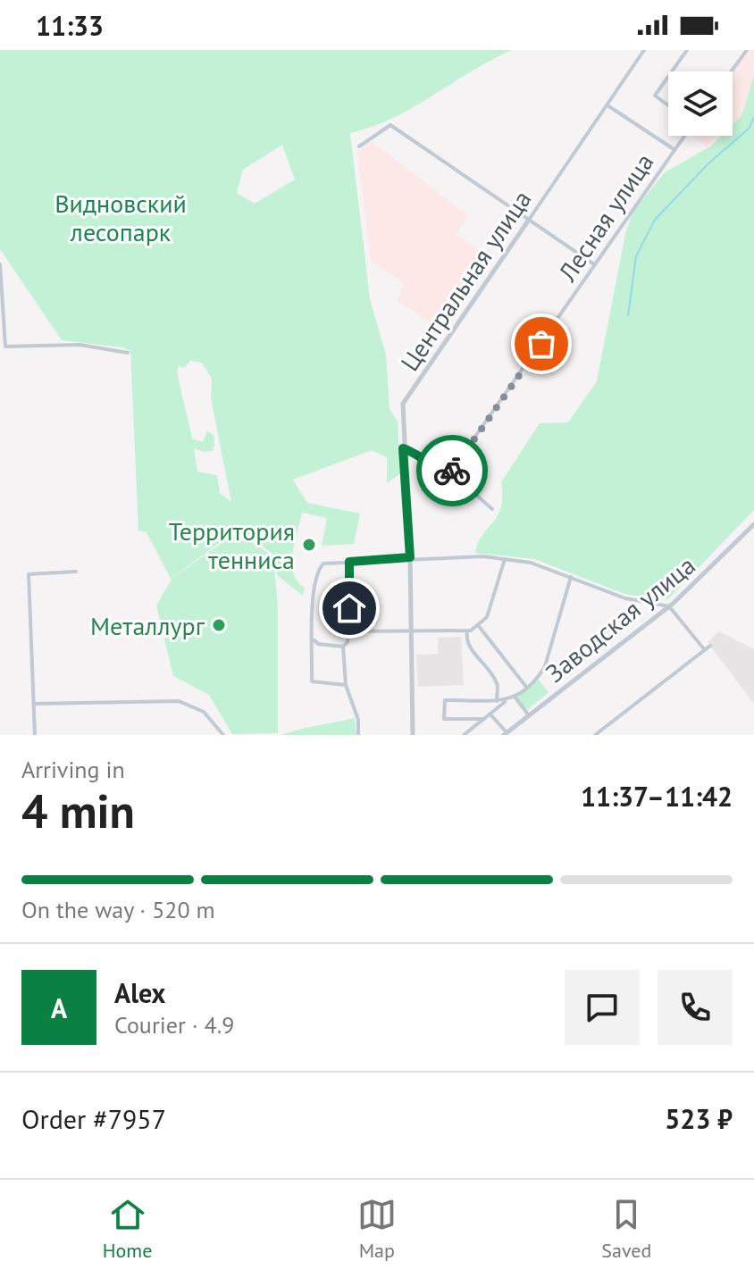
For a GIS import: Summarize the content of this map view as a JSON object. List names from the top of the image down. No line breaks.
{"streets":{"street":["Лесная улица","Центральная улица","Заводская улица"]},"parks":["Видновский лесопарк"],"places":["Территория тенниса","Металлург"],"page":{"status":"11:33","heading":["4 min","Arriving in","11:37–11:42"],"panel":["Alex","Courier · 4.9","Order #7957","523 ₽"],"bar":"On the way · 520 m","round":"A","tabs":["Home","Map","Saved"]}}
